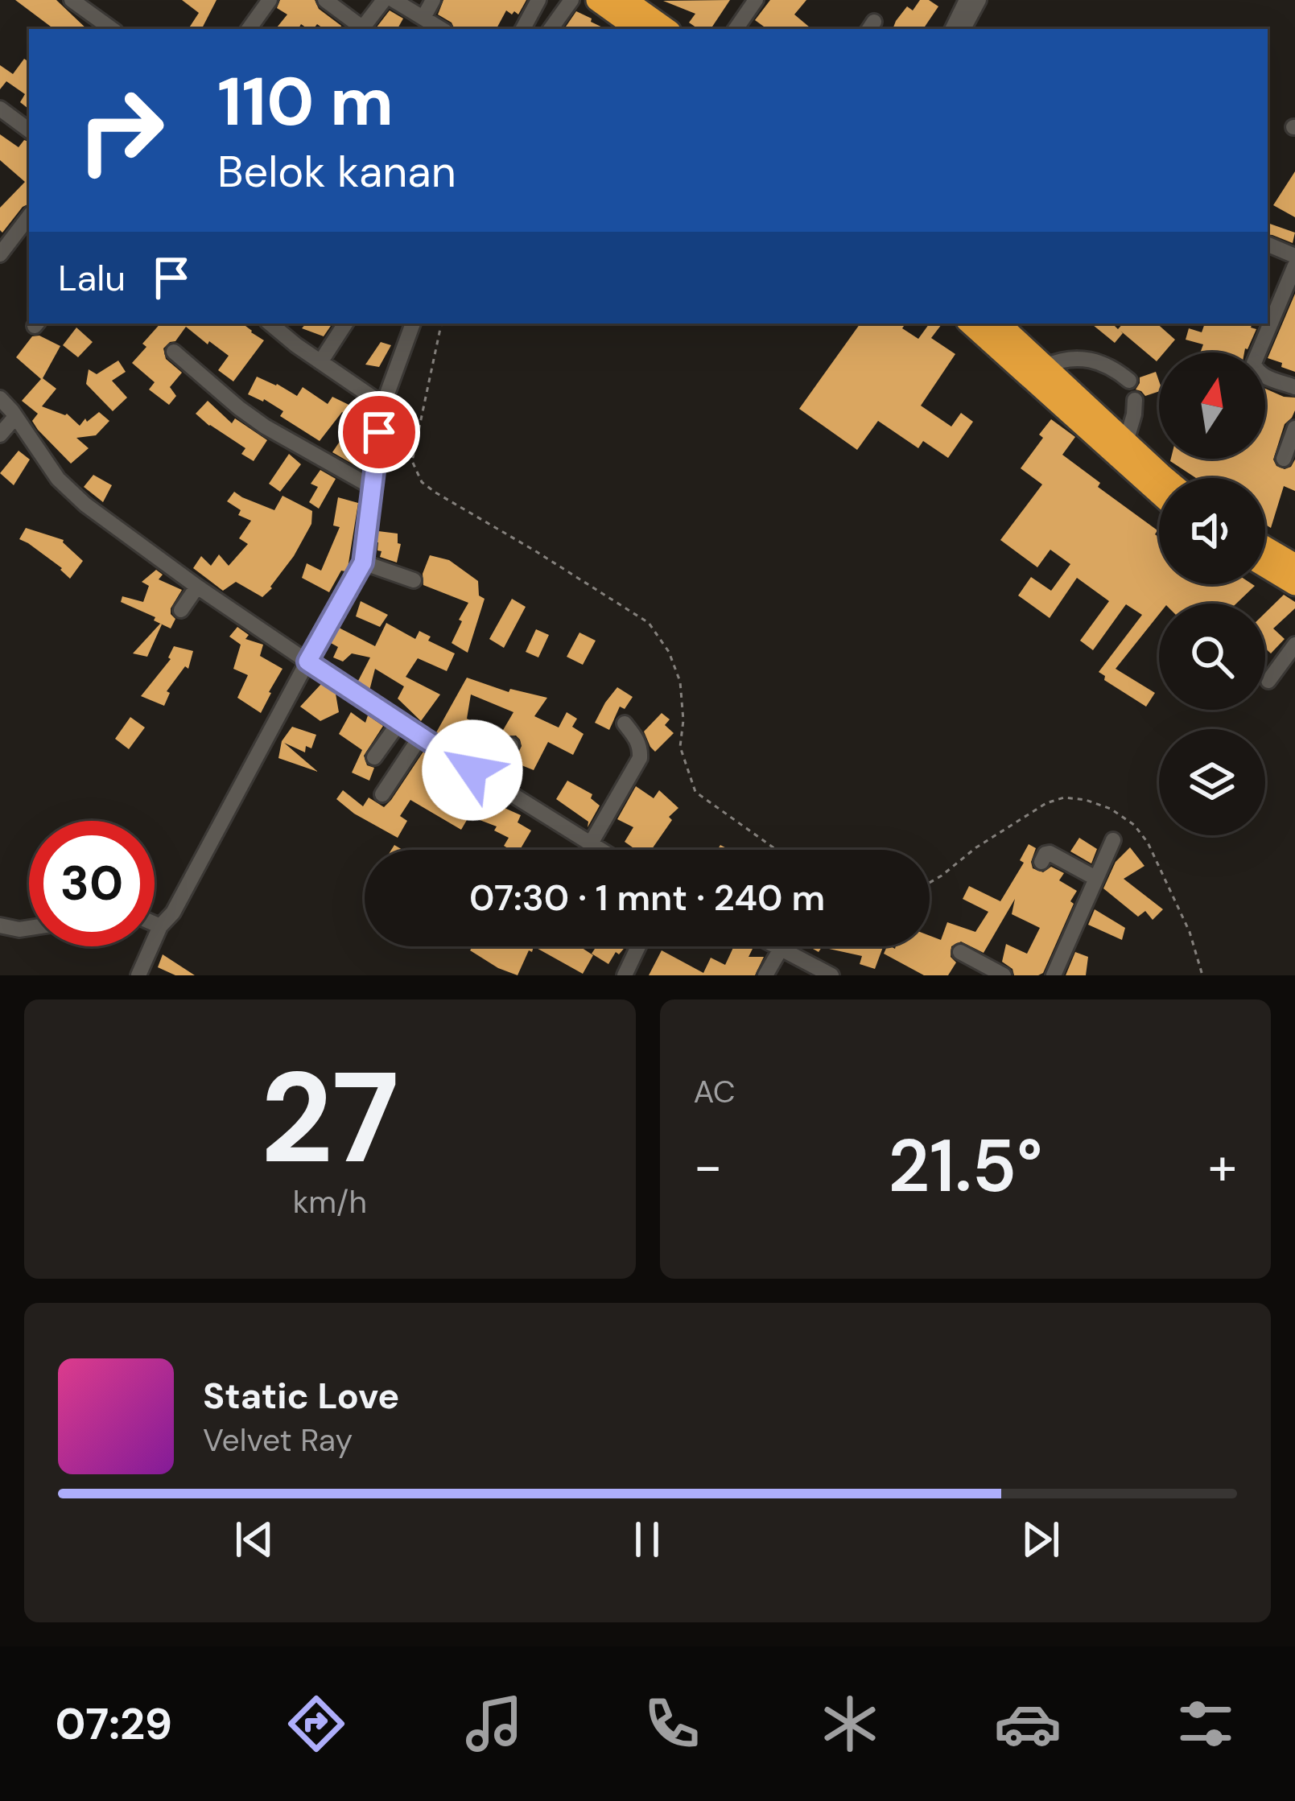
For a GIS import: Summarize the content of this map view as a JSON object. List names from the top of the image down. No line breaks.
{"north":"top","page":{"turn":["110 m","Belok kanan"],"then":"Lalu","limit":"30","trip":"07:30 · 1 mnt · 240 m","tile":[["27","km/h"],"AC"],"heat":["−","21.5°","+"],"song":["Static Love","Velvet Ray"],"tabs":"07:29"}}
